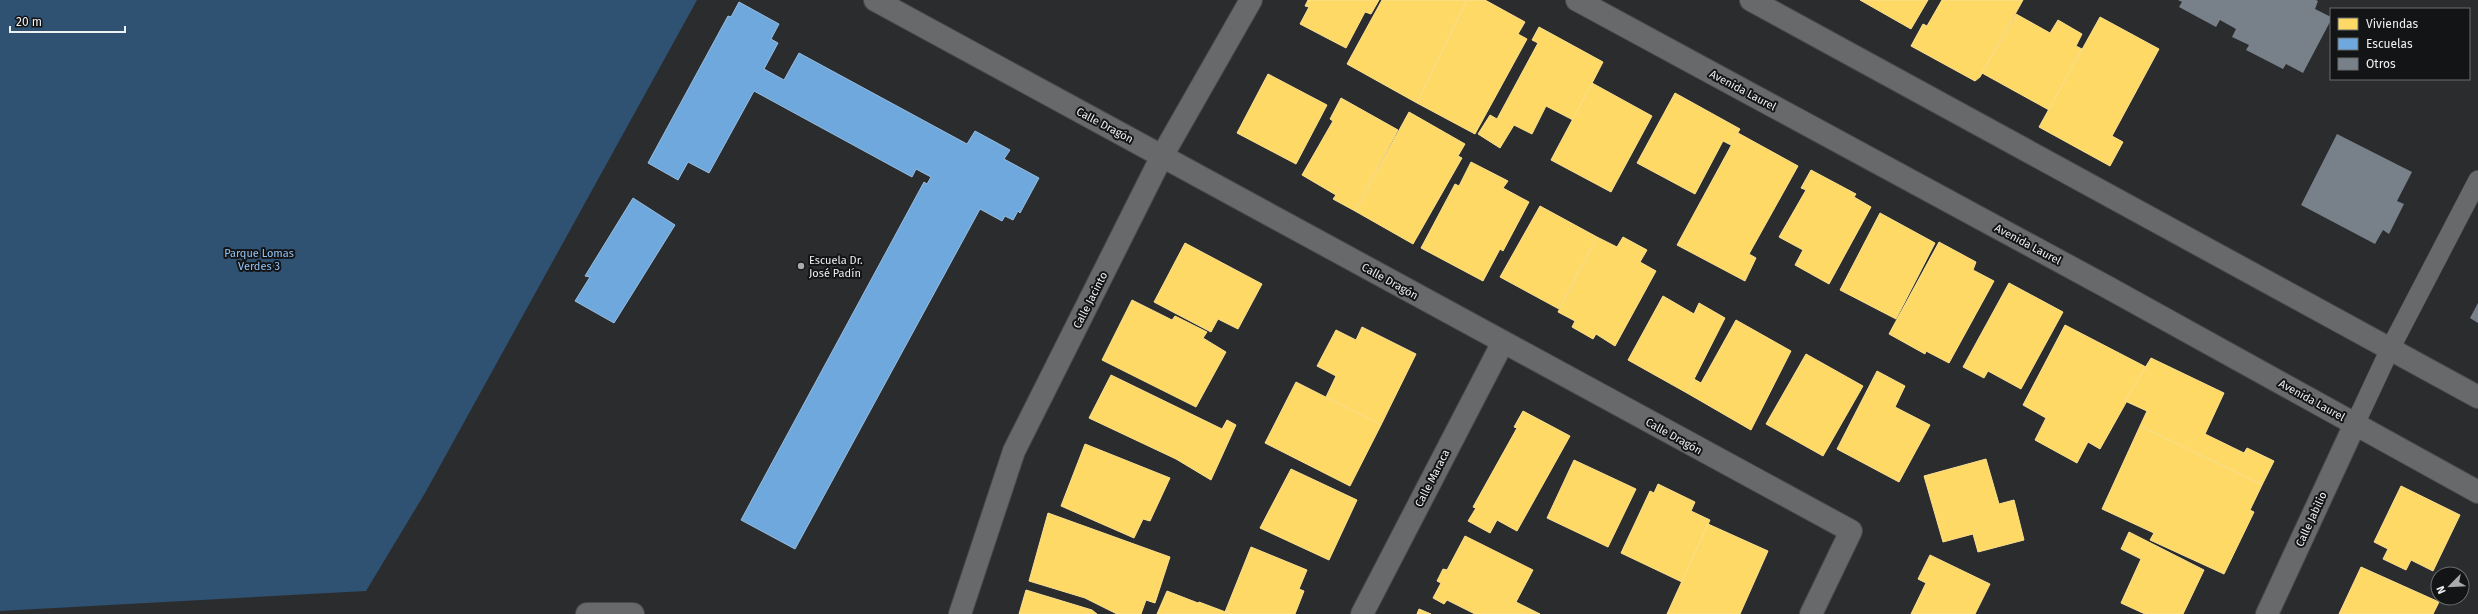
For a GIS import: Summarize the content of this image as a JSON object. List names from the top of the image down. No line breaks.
{"streets":{"street":["Avenida Laurel","Calle Dragón","Calle Jacinto","Calle Maraca","Calle Jabilio"]},"crossings":[["Avenida Laurel","Calle Jabilio"],["Calle Dragón","Calle Jacinto"],["Calle Dragón","Calle Maraca"]],"parks":["Parque Lomas Verdes 3"],"places":["Escuela Dr. José Padín"],"legend":["Viviendas","Escuelas","Otros"],"scale_bar":"20 m","north":"bottom left"}
